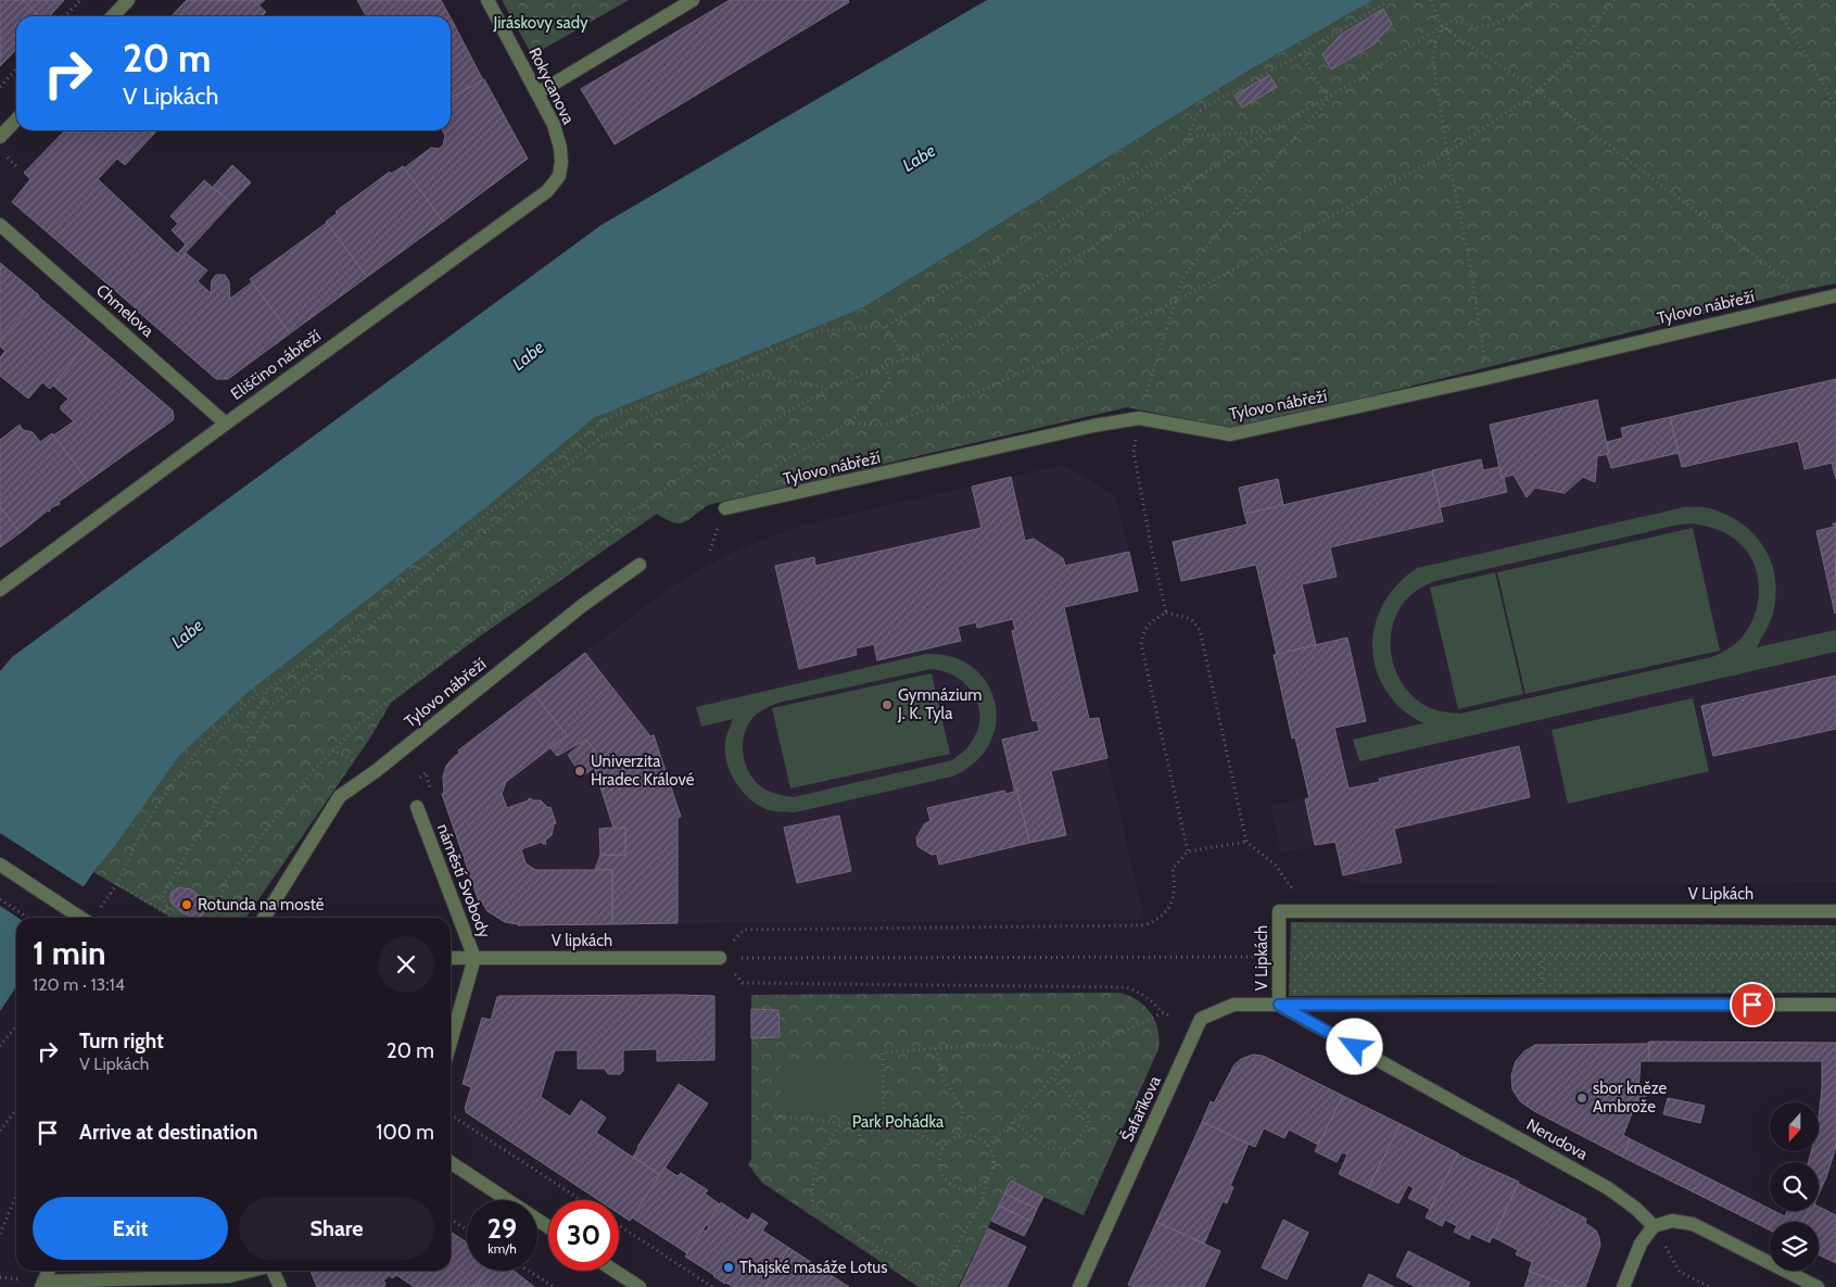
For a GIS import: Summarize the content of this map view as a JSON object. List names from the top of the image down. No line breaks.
{"streets":{"street":["Rokycanova","Tylovo nábřeží","Chmelova","Eliščino nábřeží","náměstí Svobody","V Lipkách","V lipkách","Šafaříkova","Nerudova"]},"crossings":[["Rokycanova","Eliščino nábřeží"],["Chmelova","Eliščino nábřeží"],["náměstí Svobody","V lipkách"],["V Lipkách","Šafaříkova"],["V Lipkách","Nerudova"],["Šafaříkova","Nerudova"]],"water":["Labe"],"parks":["Jiráskovy sady","Park Pohádka"],"places":["Gymnázium J. K. Tyla","Univerzita Hradec Králové","Rotunda na mostě","sbor kněze Ambrože","Thajské masáže Lotus"],"north":"bottom","page":{"turn":["20 m","V Lipkách"],"heading":["1 min","120 m · 13:14"],"list":[{"name":"Turn right","note":"V Lipkách","value":"20 m"},{"name":"Arrive at destination","value":"100 m"}],"buttons":["Exit","Share"],"speed":"29 km/h","limit":"30"}}
